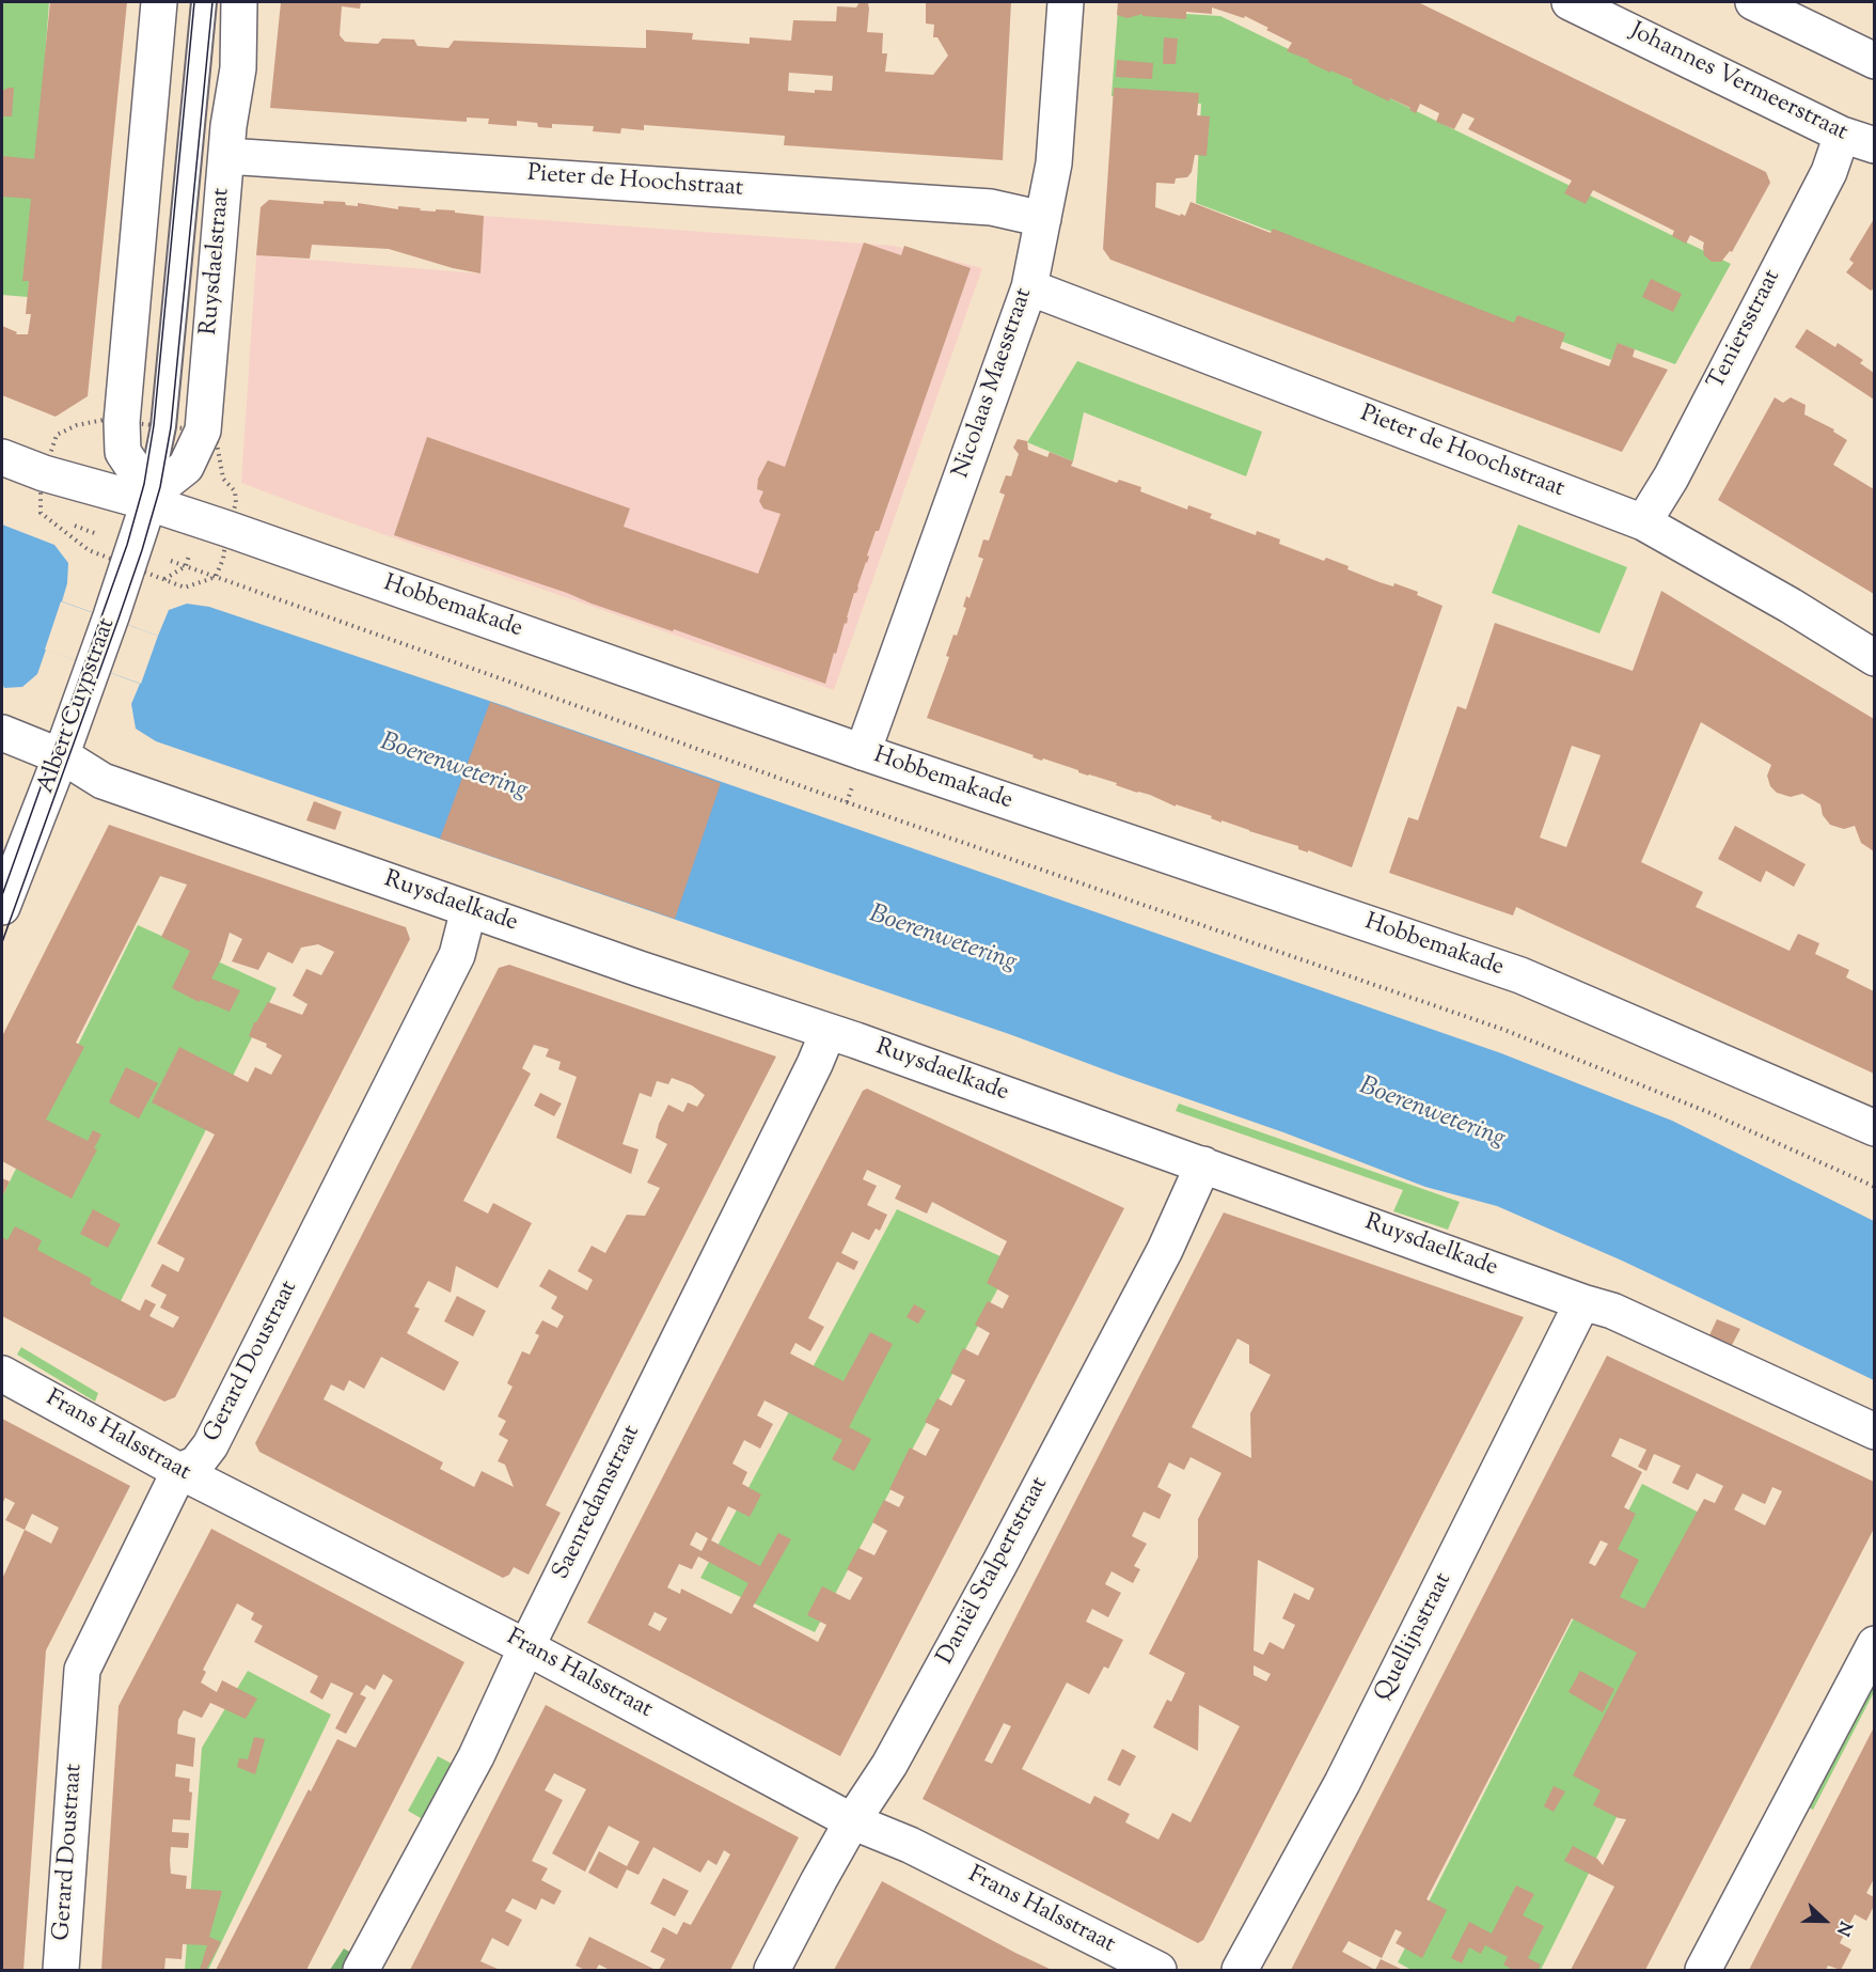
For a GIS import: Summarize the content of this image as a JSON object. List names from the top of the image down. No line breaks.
{"streets":{"street":["Johannes Vermeerstraat","Pieter de Hoochstraat","Ruysdaelstraat","Teniersstraat","Nicolaas Maesstraat","Hobbemakade","Albert Cuypstraat","Ruysdaelkade","Gerard Doustraat","Frans Halsstraat","Saenredamstraat","Daniël Stalpertstraat","Quellijnstraat"]},"crossings":[["Johannes Vermeerstraat","Teniersstraat"],["Pieter de Hoochstraat","Ruysdaelstraat"],["Pieter de Hoochstraat","Teniersstraat"],["Pieter de Hoochstraat","Nicolaas Maesstraat"],["Ruysdaelstraat","Hobbemakade"],["Ruysdaelstraat","Albert Cuypstraat"],["Nicolaas Maesstraat","Hobbemakade"],["Hobbemakade","Albert Cuypstraat"],["Albert Cuypstraat","Ruysdaelkade"],["Ruysdaelkade","Gerard Doustraat"],["Ruysdaelkade","Saenredamstraat"],["Ruysdaelkade","Daniël Stalpertstraat"],["Ruysdaelkade","Quellijnstraat"],["Gerard Doustraat","Frans Halsstraat"],["Frans Halsstraat","Saenredamstraat"],["Frans Halsstraat","Daniël Stalpertstraat"]],"water":["Boerenwetering"],"north":"right"}
